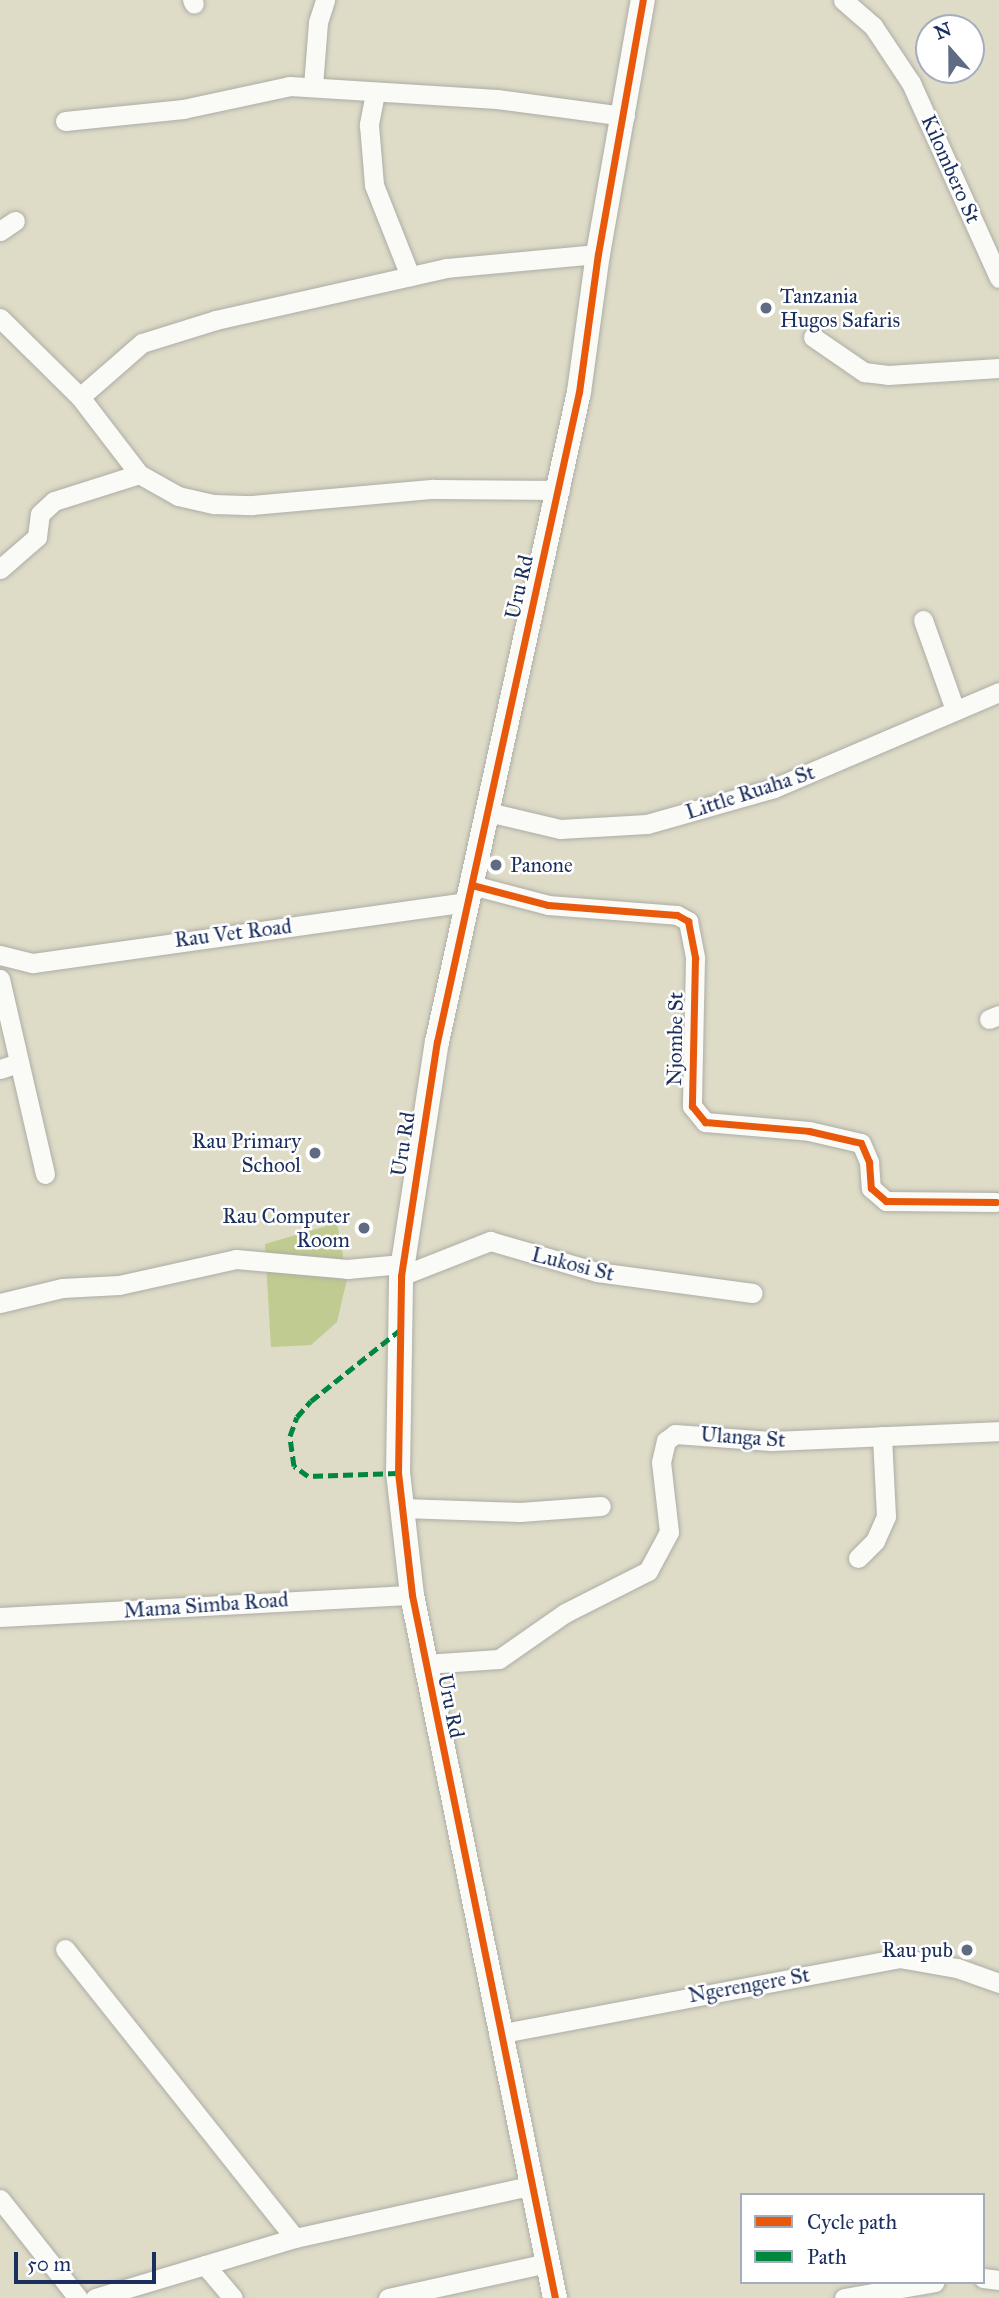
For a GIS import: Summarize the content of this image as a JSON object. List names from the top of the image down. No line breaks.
{"streets":{"street":["Kilombero St","Uru Rd","Little Ruaha St","Rau Vet Road","Njombe St","Lukosi St","Ulanga St","Mama Simba Road","Ngerengere St"]},"crossings":[["Uru Rd","Little Ruaha St"],["Uru Rd","Rau Vet Road"],["Uru Rd","Njombe St"],["Uru Rd","Lukosi St"],["Uru Rd","Ulanga St"],["Uru Rd","Mama Simba Road"],["Uru Rd","Ngerengere St"],["Rau Vet Road","Njombe St"]],"places":["Tanzania Hugos Safaris","Panone","Rau Primary School","Rau Computer Room","Rau pub"],"legend":["Cycle path","Path"],"scale_bar":"50 m","north":"top"}
